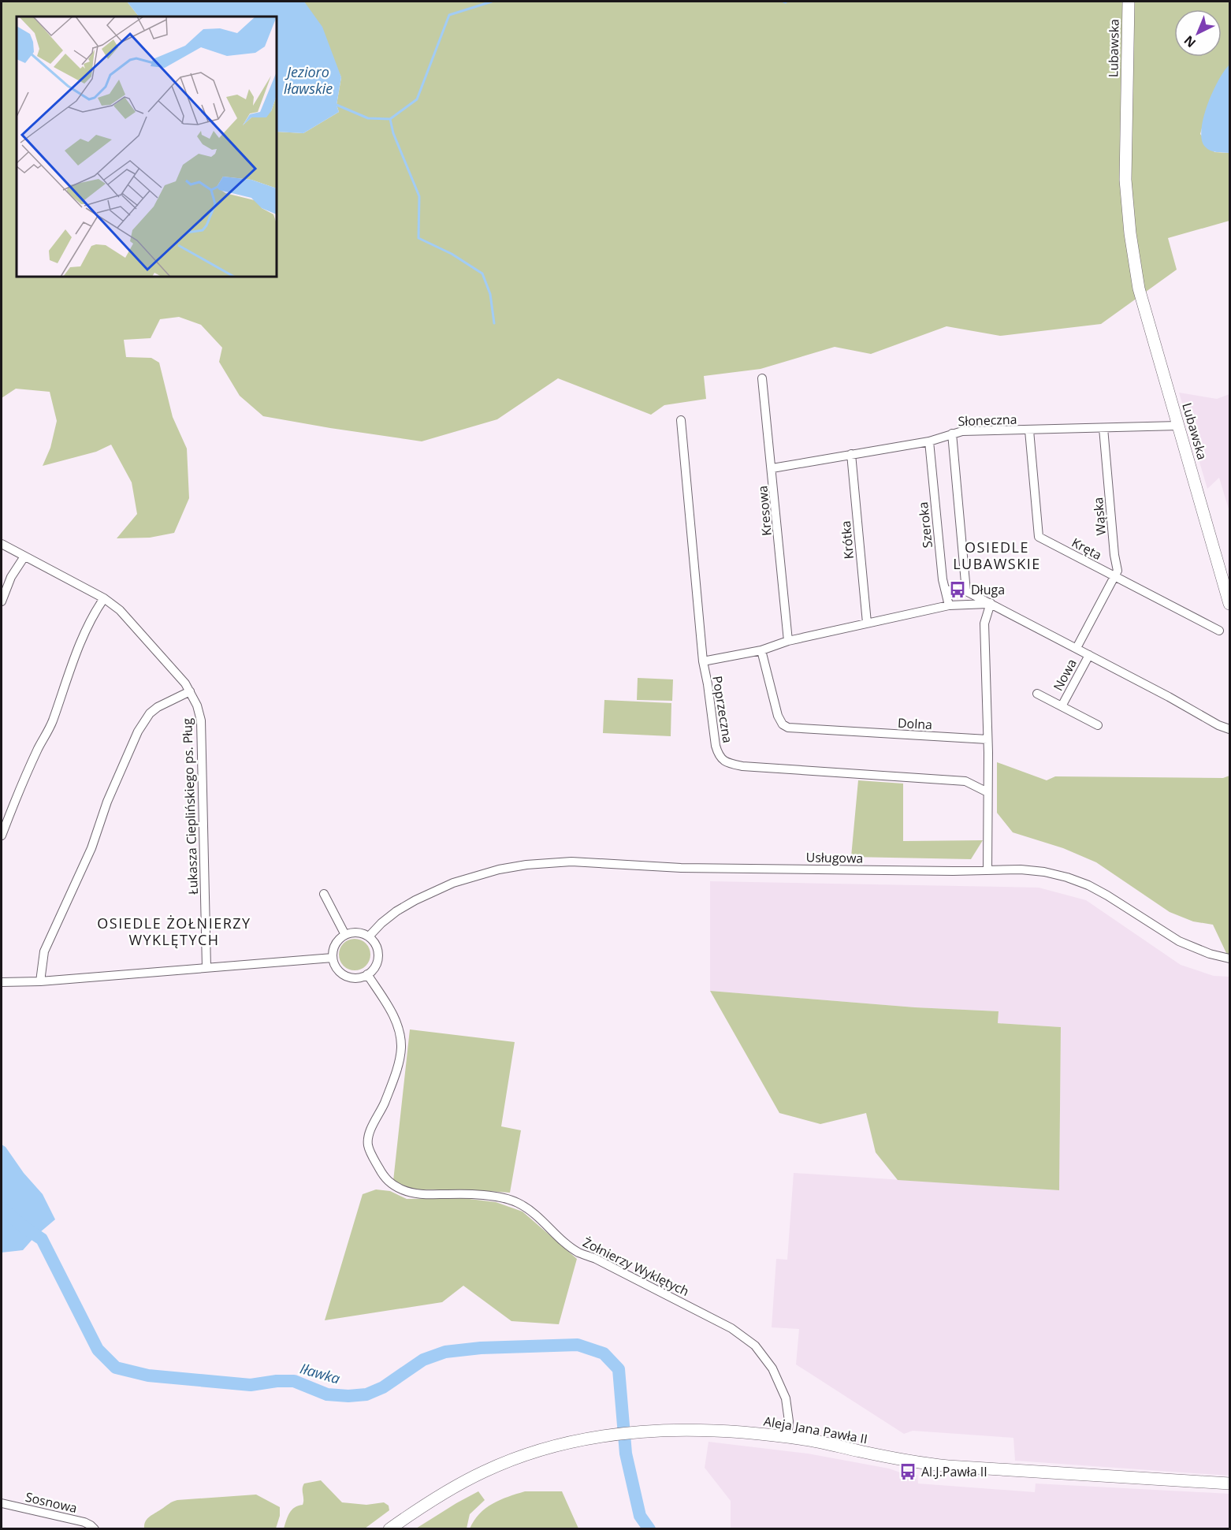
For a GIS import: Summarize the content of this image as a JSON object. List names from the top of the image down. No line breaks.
{"streets":{"main road":["Lubawska","Aleja Jana Pawła II"],"street":["Słoneczna","Kresowa","Wąska","Szeroka","Krótka","Kręta","Nowa","Poprzeczna","Dolna","Łukasza Cieplińskiego ps. Pług","Usługowa","Żołnierzy Wyklętych","Sosnowa"]},"crossings":[["Lubawska","Słoneczna"],["Słoneczna","Kresowa"],["Słoneczna","Wąska"],["Słoneczna","Szeroka"],["Słoneczna","Krótka"],["Słoneczna","Kręta"],["Wąska","Kręta"],["Usługowa","Żołnierzy Wyklętych"],["Żołnierzy Wyklętych","Aleja Jana Pawła II"]],"districts":["OSIEDLE LUBAWSKIE","OSIEDLE ŻOŁNIERZY WYKLĘTYCH"],"water":["Jezioro Iławskie","Iławka"],"places":{"bus stop":["Długa","Al.J.Pawła II"]},"north":"bottom left"}
